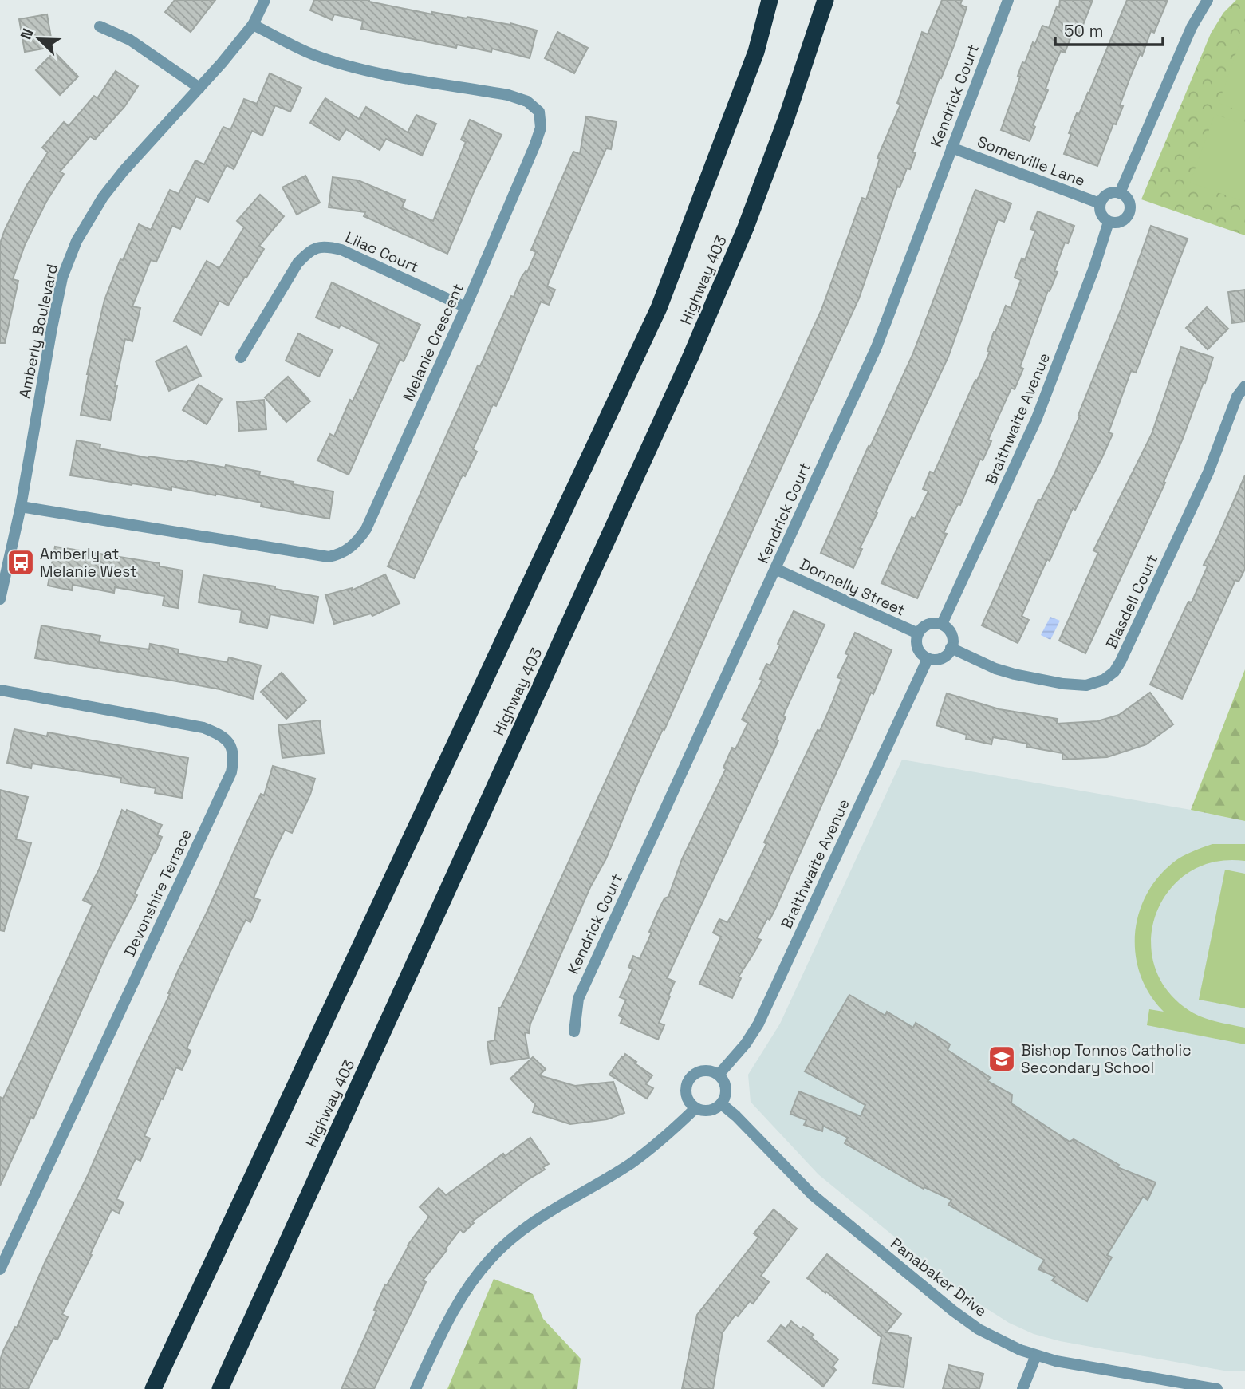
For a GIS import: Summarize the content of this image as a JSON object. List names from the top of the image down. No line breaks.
{"streets":{"highway":["Highway 403"],"street":["Kendrick Court","Somerville Lane","Lilac Court","Amberly Boulevard","Melanie Crescent","Braithwaite Avenue","Donnelly Street","Blasdell Court","Devonshire Terrace","Panabaker Drive"]},"crossings":[["Kendrick Court","Somerville Lane"],["Kendrick Court","Donnelly Street"],["Somerville Lane","Braithwaite Avenue"],["Lilac Court","Melanie Crescent"],["Amberly Boulevard","Melanie Crescent"],["Braithwaite Avenue","Donnelly Street"],["Braithwaite Avenue","Blasdell Court"],["Braithwaite Avenue","Panabaker Drive"],["Donnelly Street","Blasdell Court"]],"places":{"bus stop":["Amberly at Melanie West"],"school or university":["Bishop Tonnos Catholic Secondary School"]},"scale_bar":"50 m","north":"top left"}
